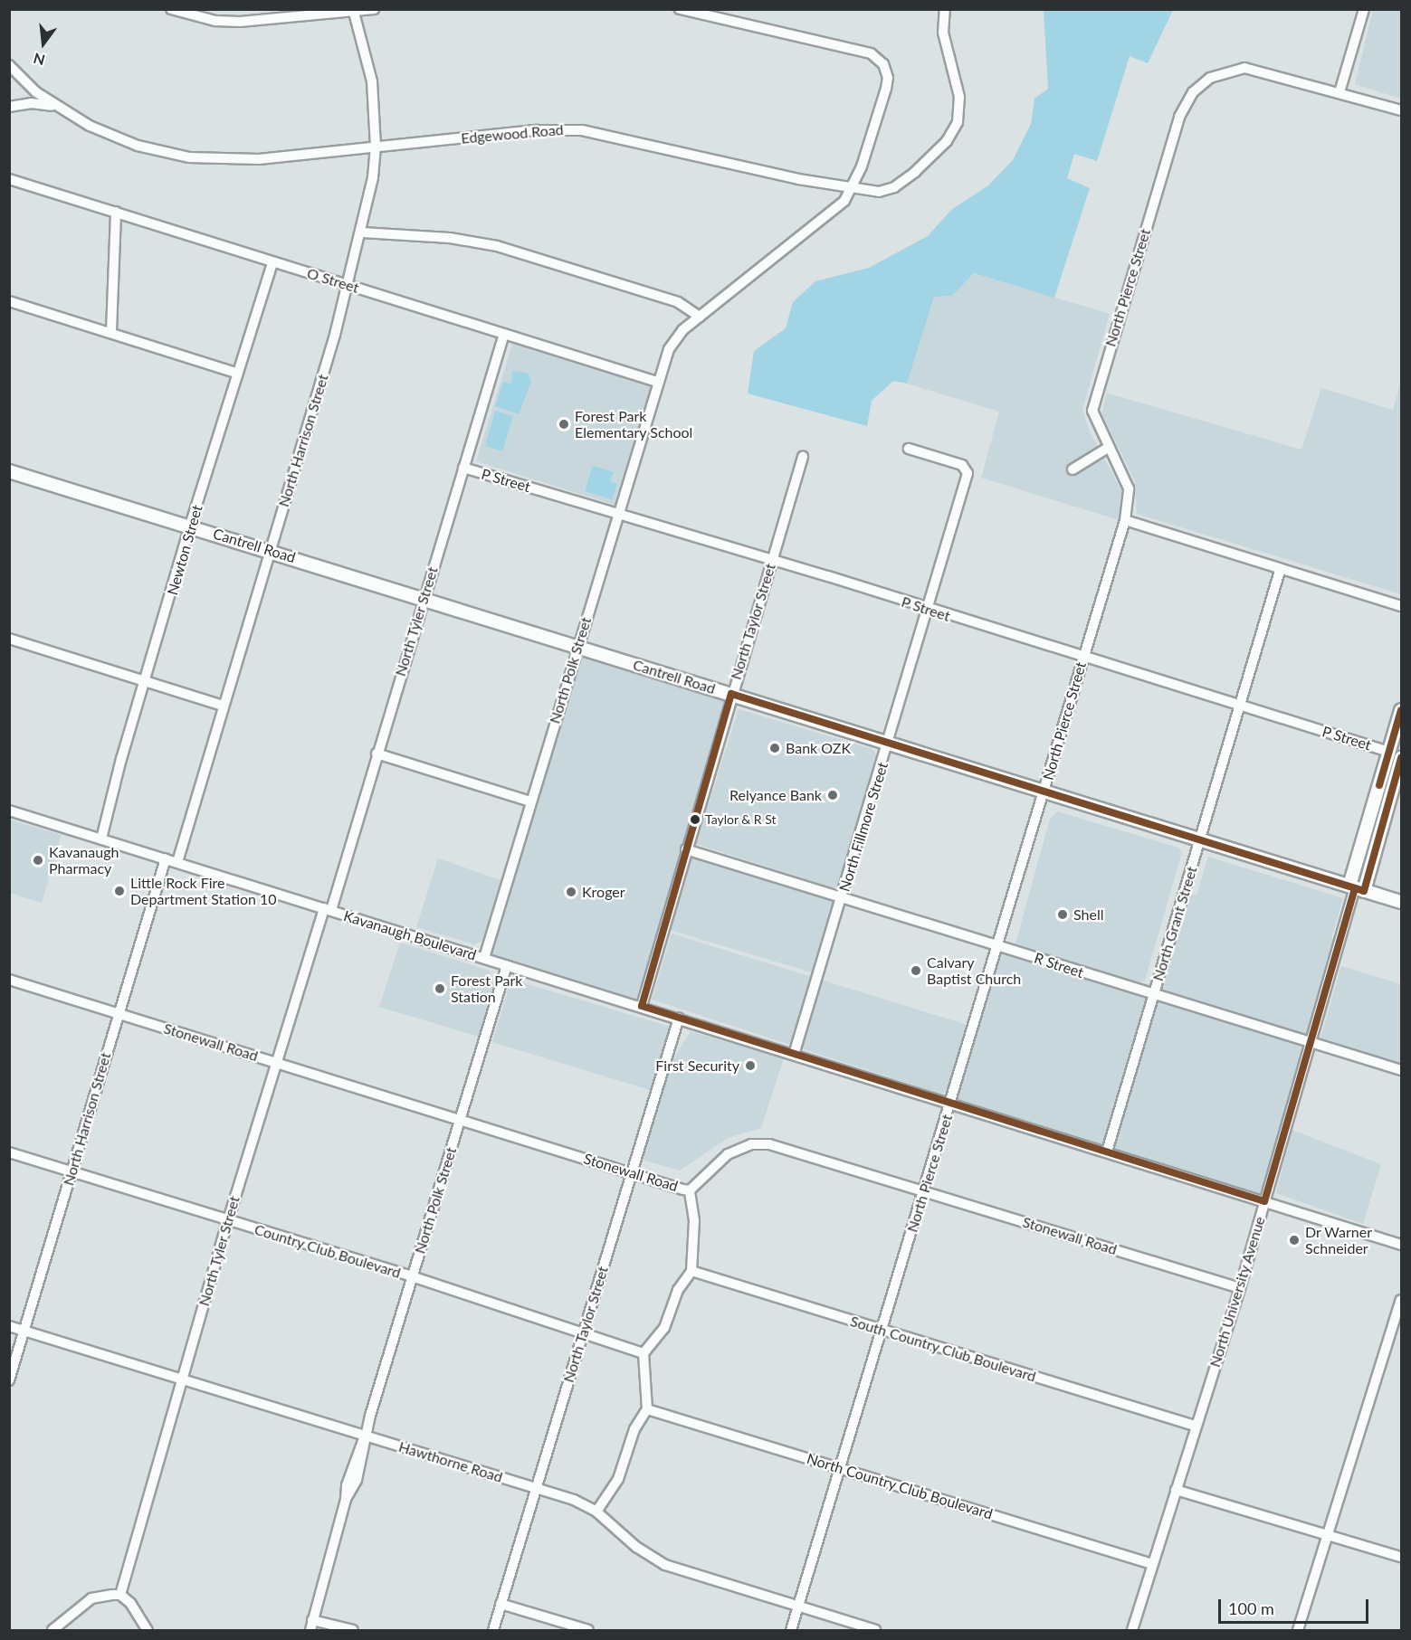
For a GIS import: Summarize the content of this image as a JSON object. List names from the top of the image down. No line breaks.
{"streets":{"main road":["Cantrell Road","North University Avenue"],"street":["Edgewood Road","O Street","North Pierce Street","North Harrison Street","P Street","Newton Street","North Tyler Street","North Taylor Street","North Polk Street","North Fillmore Street","North Grant Street","Kavanaugh Boulevard","R Street","Stonewall Road","Country Club Boulevard","South Country Club Boulevard","Hawthorne Road","North Country Club Boulevard"]},"crossings":[["Edgewood Road","North Harrison Street"],["Edgewood Road","North Polk Street"],["O Street","North Harrison Street"],["O Street","Newton Street"],["O Street","North Tyler Street"],["O Street","North Polk Street"],["North Pierce Street","P Street"],["North Pierce Street","Cantrell Road"],["North Pierce Street","Kavanaugh Boulevard"],["North Pierce Street","R Street"],["North Pierce Street","Stonewall Road"],["North Pierce Street","South Country Club Boulevard"],["North Pierce Street","Hawthorne Road"],["North Pierce Street","North Country Club Boulevard"],["North Harrison Street","Cantrell Road"],["North Harrison Street","Kavanaugh Boulevard"],["North Harrison Street","Stonewall Road"],["North Harrison Street","Country Club Boulevard"],["North Harrison Street","Hawthorne Road"],["P Street","North Tyler Street"],["P Street","North Taylor Street"],["P Street","North Polk Street"],["P Street","North Fillmore Street"],["P Street","North Grant Street"],["P Street","North University Avenue"],["Cantrell Road","Newton Street"],["Cantrell Road","North Tyler Street"],["Cantrell Road","North Taylor Street"],["Cantrell Road","North Polk Street"],["Cantrell Road","North Fillmore Street"],["Cantrell Road","North Grant Street"],["Cantrell Road","North University Avenue"],["Newton Street","Kavanaugh Boulevard"],["North Tyler Street","Kavanaugh Boulevard"],["North Tyler Street","Stonewall Road"],["North Tyler Street","Country Club Boulevard"],["North Tyler Street","Hawthorne Road"],["North Taylor Street","Kavanaugh Boulevard"],["North Taylor Street","R Street"],["North Taylor Street","Stonewall Road"],["North Taylor Street","Country Club Boulevard"],["North Taylor Street","Hawthorne Road"],["North Polk Street","Kavanaugh Boulevard"],["North Polk Street","Stonewall Road"],["North Polk Street","Country Club Boulevard"],["North Polk Street","Hawthorne Road"],["North Fillmore Street","Kavanaugh Boulevard"],["North Fillmore Street","R Street"],["North Grant Street","Kavanaugh Boulevard"],["North Grant Street","R Street"],["Kavanaugh Boulevard","North University Avenue"],["R Street","North University Avenue"],["Stonewall Road","North University Avenue"],["North University Avenue","South Country Club Boulevard"],["North University Avenue","North Country Club Boulevard"]],"places":["Forest Park Elementary School","Bank OZK","Relyance Bank","Taylor & R St","Kavanaugh Pharmacy","Little Rock Fire Department Station 10","Kroger","Shell","Calvary Baptist Church","Forest Park Station","First Security","Dr Warner Schneider"],"scale_bar":"100 m","north":"bottom"}
